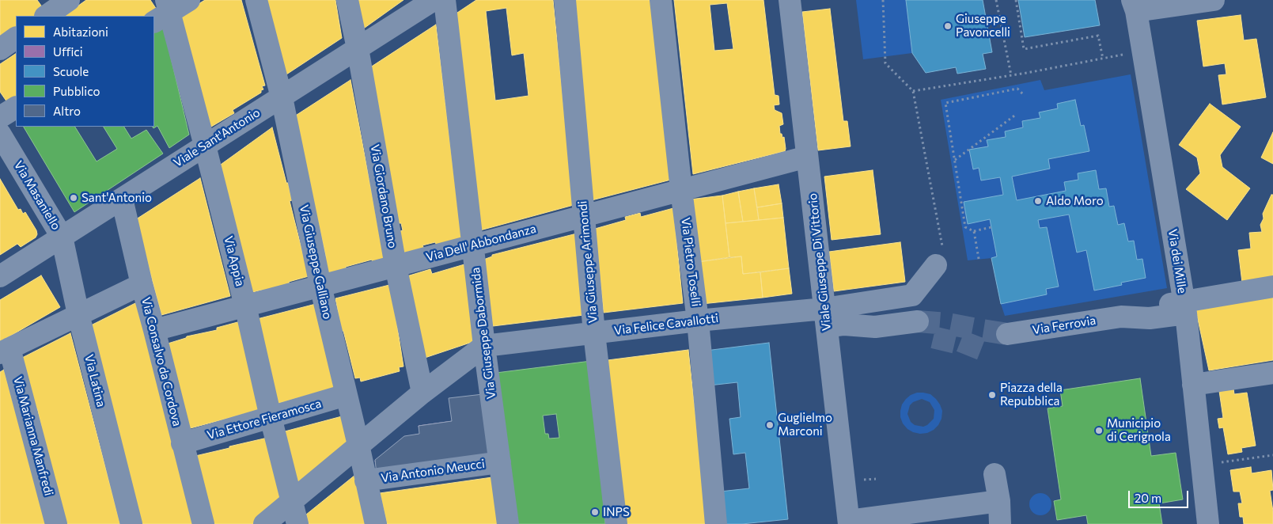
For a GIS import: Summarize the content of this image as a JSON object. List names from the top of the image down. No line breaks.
{"streets":{"street":["Viale Sant'Antonio","Via Masaniello","Via Giordano Bruno","Via Dell' Abbondanza","Via Appia","Via dei Mille","Via Giuseppe Galliano","Via Giuseppe Arimondi","Via Pietro Toselli","Viale Giuseppe Di Vittorio","Via Felice Cavallotti","Via Ferrovia","Via Giuseppe Dabormida","Via Consalvo da Cordova","Via Latina","Via Ettore Fieramosca","Via Marianna Manfredi","Via Antonio Meucci"]},"crossings":[["Viale Sant'Antonio","Via Masaniello"],["Viale Sant'Antonio","Via Giordano Bruno"],["Viale Sant'Antonio","Via Appia"],["Viale Sant'Antonio","Via Giuseppe Galliano"],["Viale Sant'Antonio","Via Consalvo da Cordova"],["Viale Sant'Antonio","Via Latina"],["Via Masaniello","Via Latina"],["Via Giordano Bruno","Via Dell' Abbondanza"],["Via Dell' Abbondanza","Via Appia"],["Via Dell' Abbondanza","Via Giuseppe Galliano"],["Via Dell' Abbondanza","Via Giuseppe Arimondi"],["Via Dell' Abbondanza","Via Pietro Toselli"],["Via Dell' Abbondanza","Viale Giuseppe Di Vittorio"],["Via Dell' Abbondanza","Via Giuseppe Dabormida"],["Via Dell' Abbondanza","Via Consalvo da Cordova"],["Via Appia","Via Ettore Fieramosca"],["Via dei Mille","Via Ferrovia"],["Via Giuseppe Galliano","Via Ettore Fieramosca"],["Via Giuseppe Galliano","Via Antonio Meucci"],["Via Giuseppe Arimondi","Via Felice Cavallotti"],["Via Pietro Toselli","Via Felice Cavallotti"],["Viale Giuseppe Di Vittorio","Via Felice Cavallotti"],["Via Felice Cavallotti","Via Giuseppe Dabormida"],["Via Giuseppe Dabormida","Via Antonio Meucci"],["Via Consalvo da Cordova","Via Ettore Fieramosca"]],"places":["Giuseppe Pavoncelli","Sant'Antonio","Aldo Moro","Piazza della Repubblica","Guglielmo Marconi","Municipio di Cerignola","INPS"],"legend":["Abitazioni","Uffici","Scuole","Pubblico","Altro"],"scale_bar":"20 m"}
